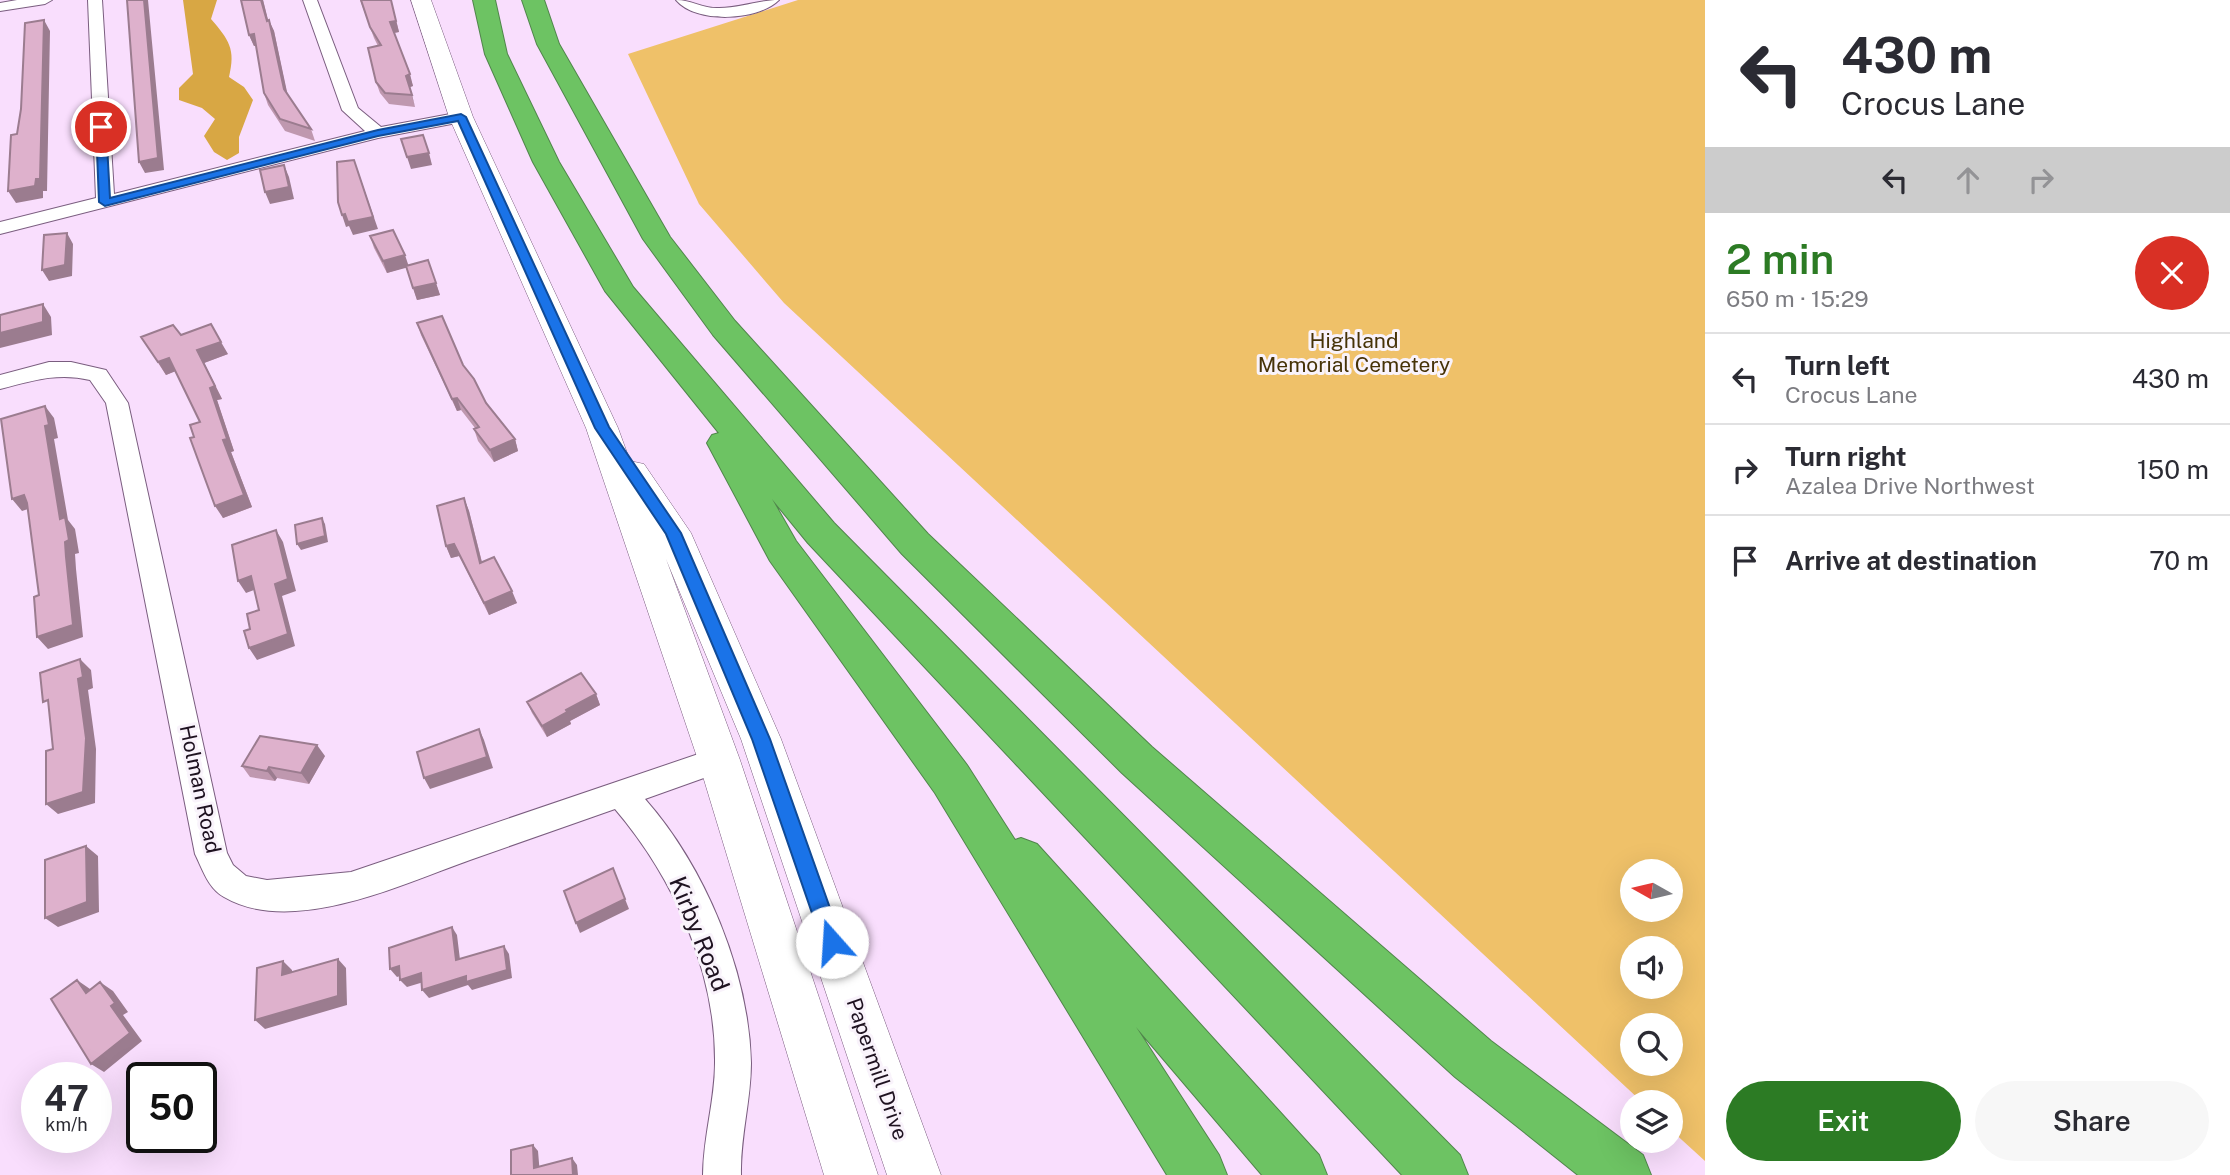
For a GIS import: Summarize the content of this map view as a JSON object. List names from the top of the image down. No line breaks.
{"streets":{"main road":["Papermill Drive"],"street":["Holman Road","Kirby Road"]},"crossings":[["Holman Road","Kirby Road"],["Holman Road","Papermill Drive"]],"parks":["Highland Memorial Cemetery"],"north":"left","page":{"turn":["430 m","Crocus Lane"],"heading":["2 min","650 m · 15:29"],"list":[{"name":"Turn left","note":"Crocus Lane","value":"430 m"},{"name":"Turn right","note":"Azalea Drive Northwest","value":"150 m"},{"name":"Arrive at destination","value":"70 m"}],"speed":"47 km/h","limit":"50","buttons":["Exit","Share"]}}
